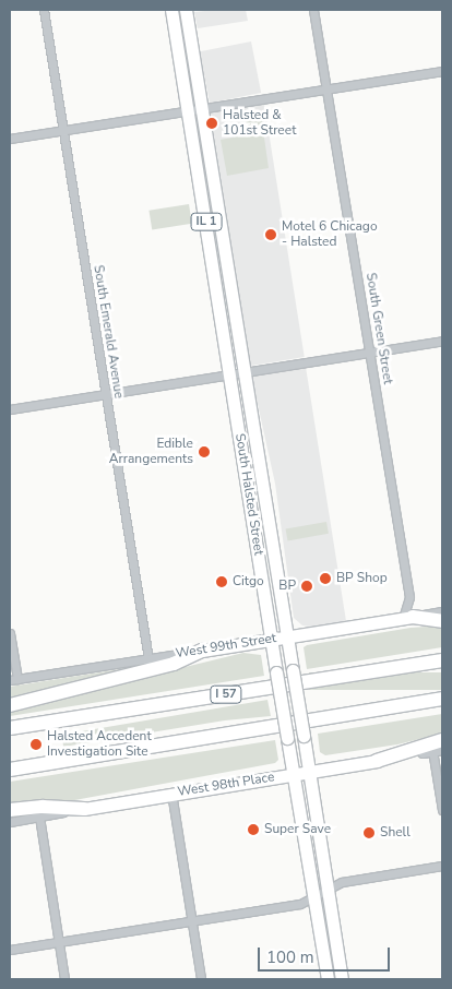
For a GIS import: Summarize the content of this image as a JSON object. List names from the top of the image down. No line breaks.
{"streets":{"highway":["I 57"],"main road":["IL 1","South Halsted Street","West 99th Street","West 98th Place"],"street":["South Green Street","South Emerald Avenue"]},"crossings":[["South Green Street","West 99th Street"],["South Emerald Avenue","West 99th Street"],["South Halsted Street","West 99th Street"],["South Halsted Street","West 98th Place"]],"places":["Halsted & 101st Street","Motel 6 Chicago - Halsted","Edible Arrangements","BP Shop","Citgo","BP","Halsted Accedent Investigation Site","Super Save","Shell"],"scale_bar":"100 m"}
